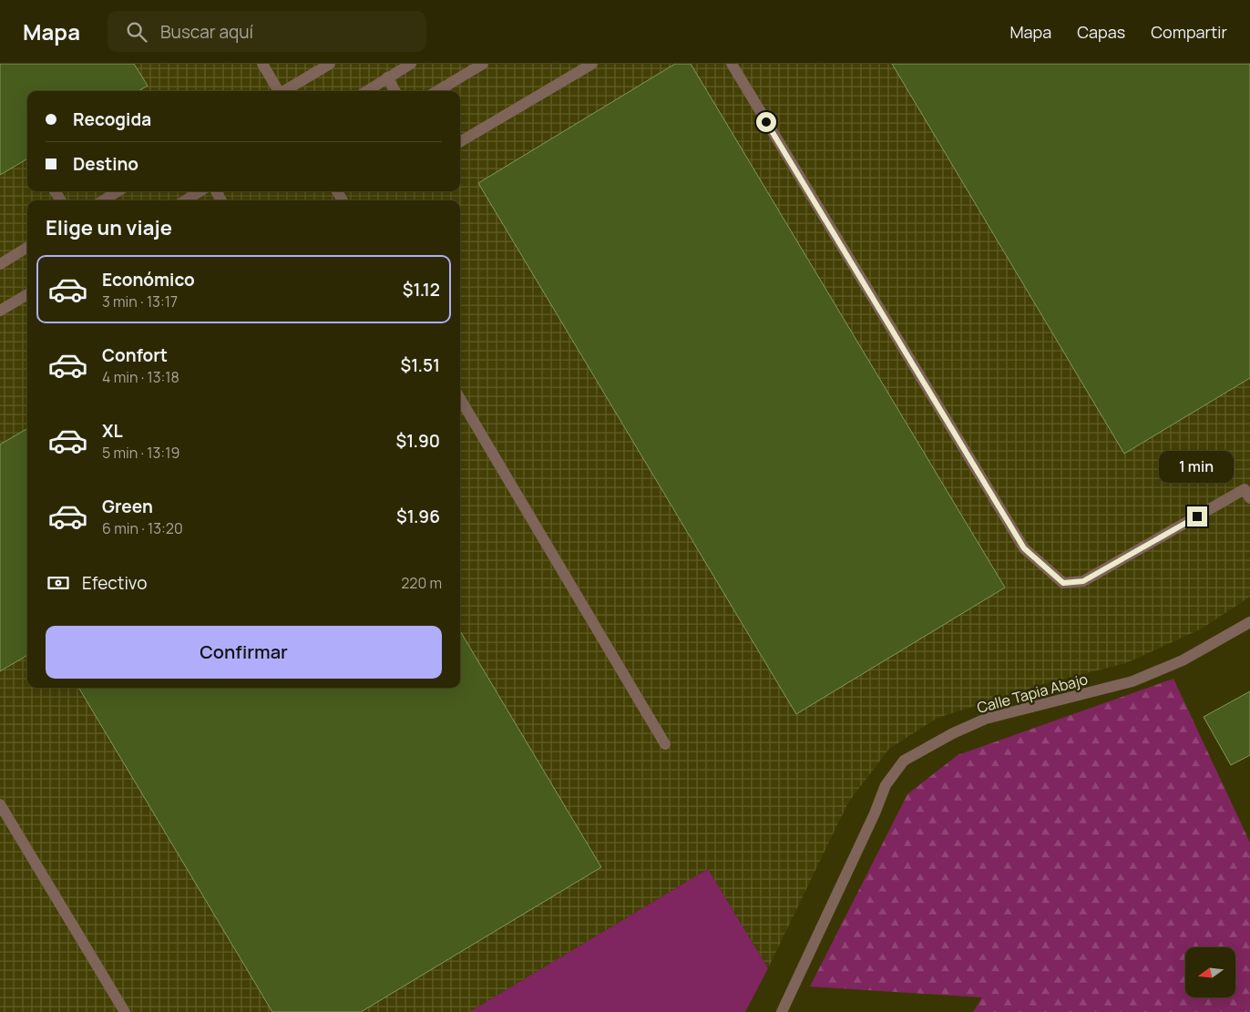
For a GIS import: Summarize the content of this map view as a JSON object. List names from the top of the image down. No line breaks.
{"streets":{"street":["Calle Tapia Abajo"]},"north":"left","page":{"header":"Mapa","search":"Buscar aquí","nav":["Mapa","Capas","Compartir"],"banner":["Recogida","Destino"],"heading":"Elige un viaje","list":[{"name":"Económico","note":"3 min · 13:17","value":"$1.12"},{"name":"Confort","note":"4 min · 13:18","value":"$1.51"},{"name":"XL","note":"5 min · 13:19","value":"$1.90"},{"name":"Green","note":"6 min · 13:20","value":"$1.96"}],"bubble":"1 min","pay":["Efectivo","220 m"],"buttons":"Confirmar"}}
